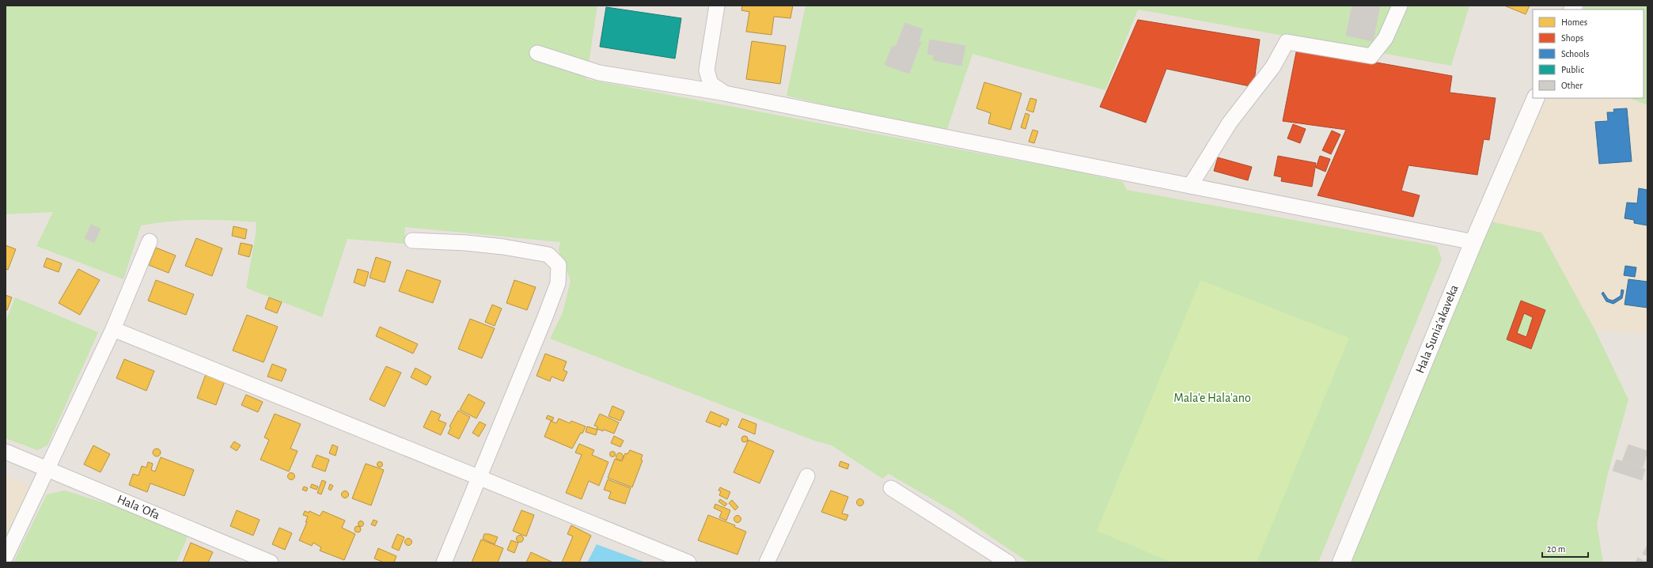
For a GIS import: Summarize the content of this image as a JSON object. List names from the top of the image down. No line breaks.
{"streets":{"street":["Hala Sunia'akaveka","Hala 'Ofa"]},"parks":["Mala'e Hala'ano"],"legend":["Homes","Shops","Schools","Public","Other"],"scale_bar":"20 m"}
